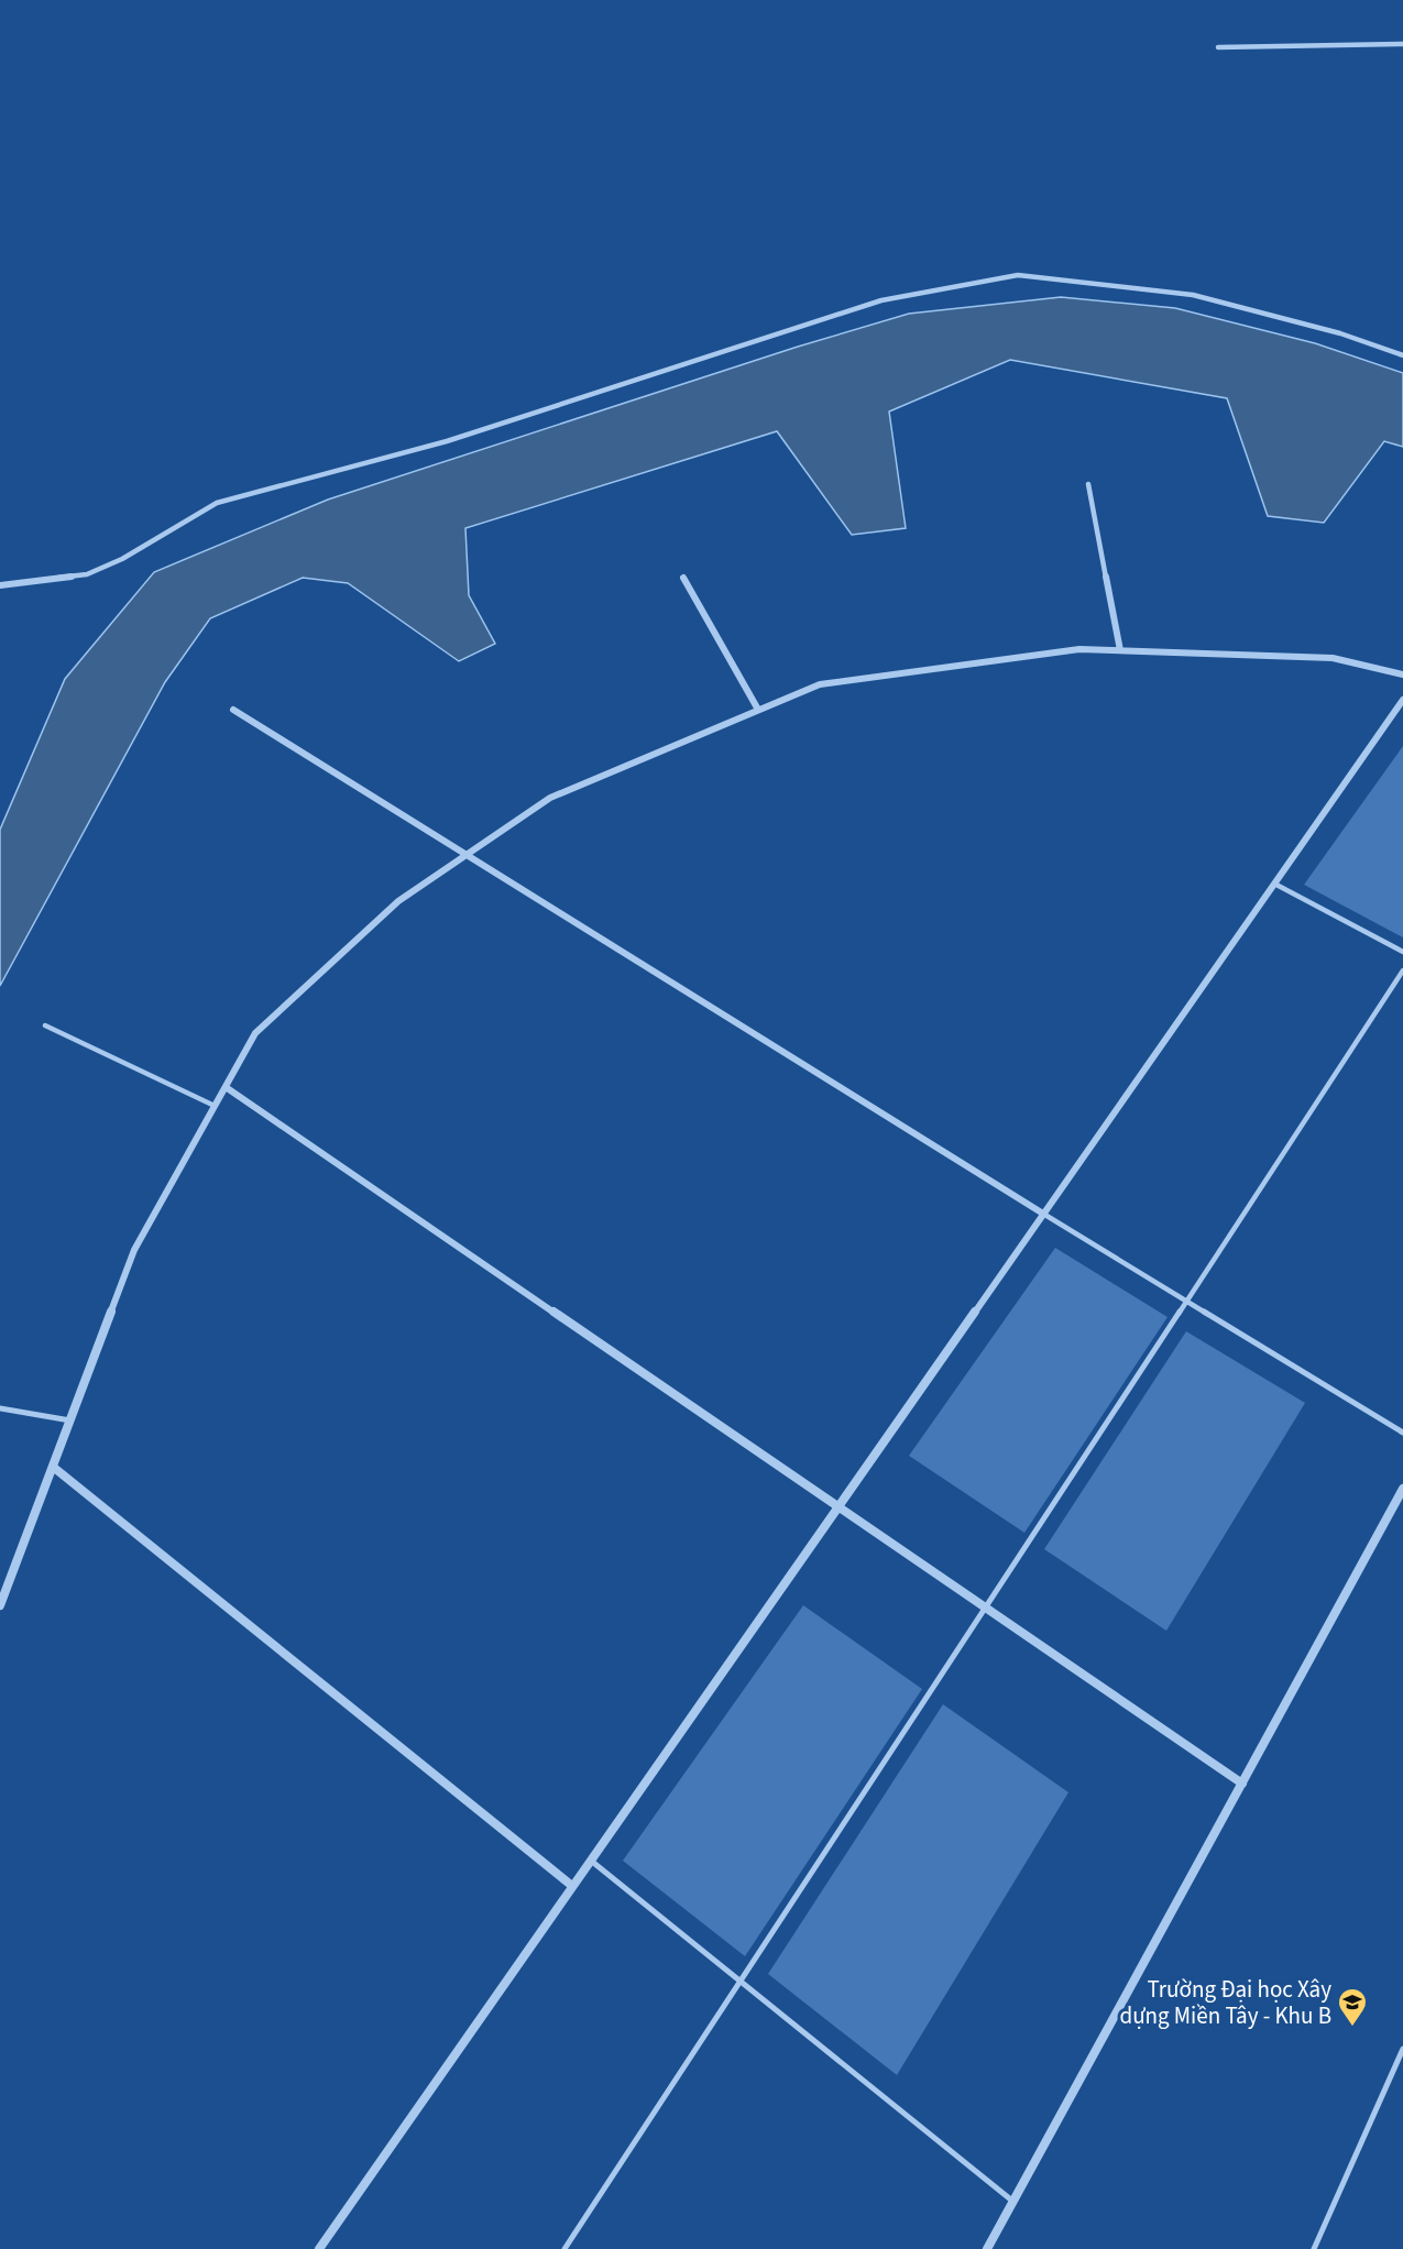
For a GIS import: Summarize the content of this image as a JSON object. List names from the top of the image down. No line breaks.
{"places":{"school or university":["Trường Đại học Xây dựng Miền Tây - Khu B"]}}
